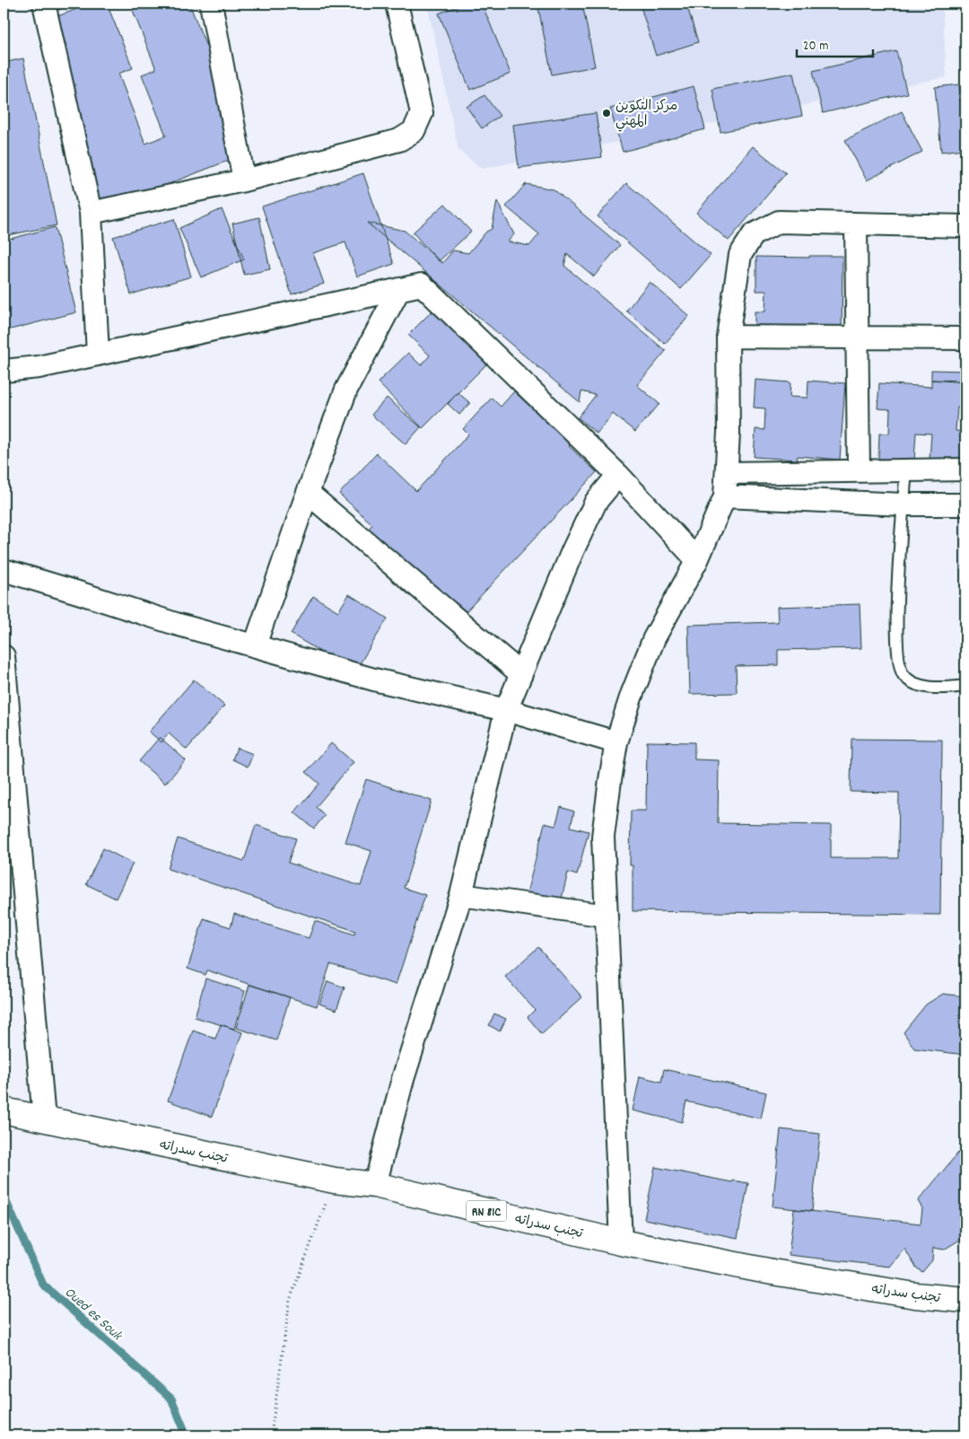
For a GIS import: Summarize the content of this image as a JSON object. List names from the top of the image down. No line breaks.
{"streets":{"highway":["تجنب سدراته","RN 81C"]},"water":["Oued es Souk"],"places":["مركز التكوين المهني"],"scale_bar":"20 m"}
